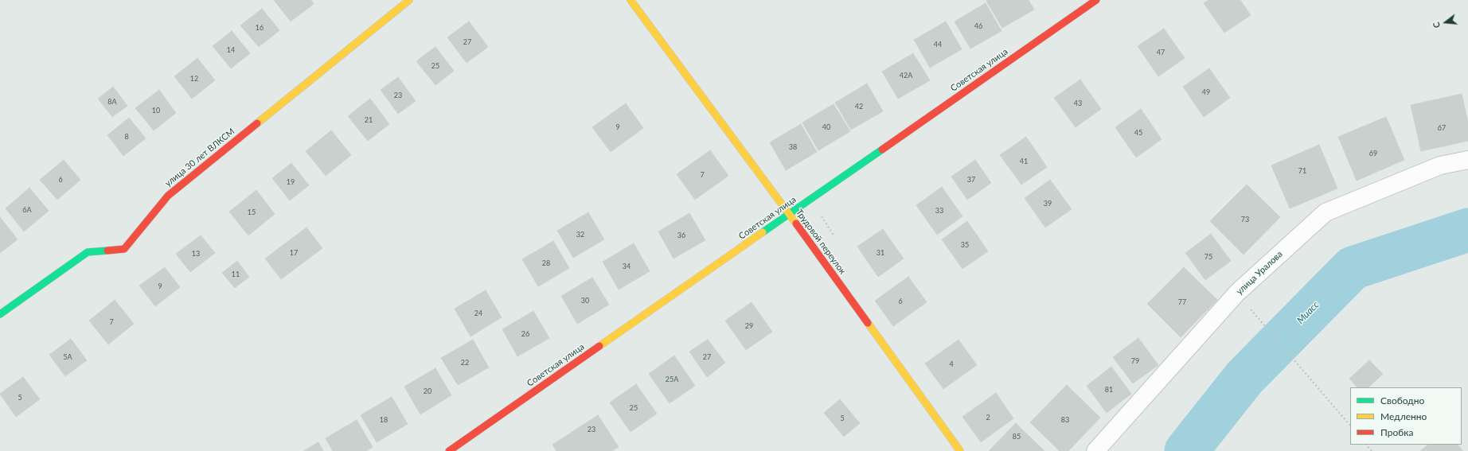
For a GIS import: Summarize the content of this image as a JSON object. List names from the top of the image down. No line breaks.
{"streets":{"street":["Советская улица","улица 30 лет ВЛКСМ","Трудовой переулок","улица Уралова"]},"crossings":[["Советская улица","Трудовой переулок"]],"water":["Миасс"],"house_numbers":["46","16","27","44","14","47","25","42А","12","49","23","8А","43","42","10","21","9","40","67","45","8","38","69","41","71","7","6","37","19","39","6А","33","15","73","32","36","35","17","31","13","75","28","34","11","9","30","6","77","24","7","29","26","5А","27","79","22","4","25А","81","20","5","25","2","5","18","83","23","85"],"legend":["Свободно","Медленно","Пробка"],"north":"left"}
